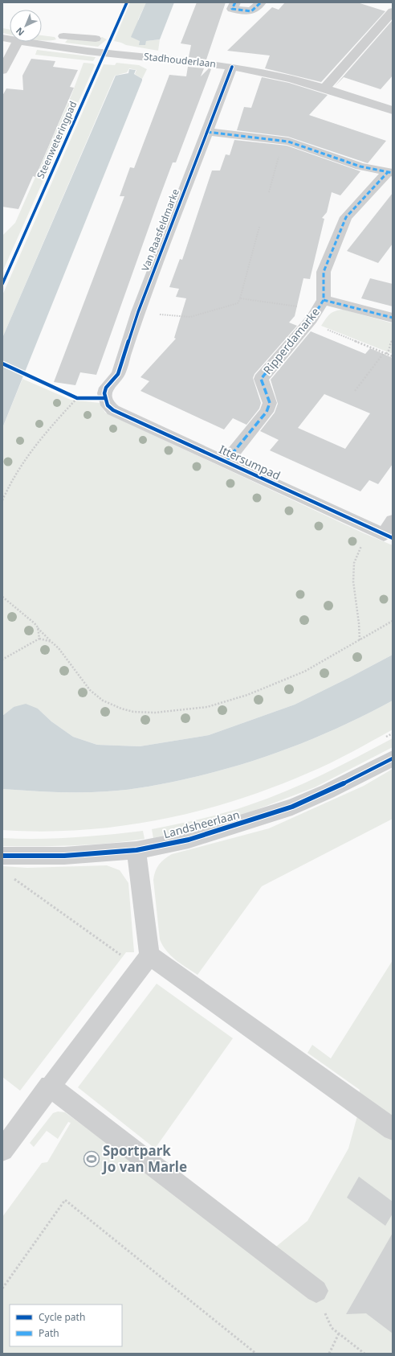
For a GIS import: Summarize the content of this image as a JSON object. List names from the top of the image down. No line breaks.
{"streets":{"street":["Stadhouderlaan","Van Raasfeldmarke","Ripperdamarke","Ittersumpad","Landsheerlaan"],"cycle path":["Steenweteringpad"]},"crossings":[["Stadhouderlaan","Van Raasfeldmarke"],["Van Raasfeldmarke","Ittersumpad"],["Ripperdamarke","Ittersumpad"]],"places":{"sports":["Sportpark Jo van Marle"]},"legend":["Cycle path","Path"],"north":"bottom left"}
